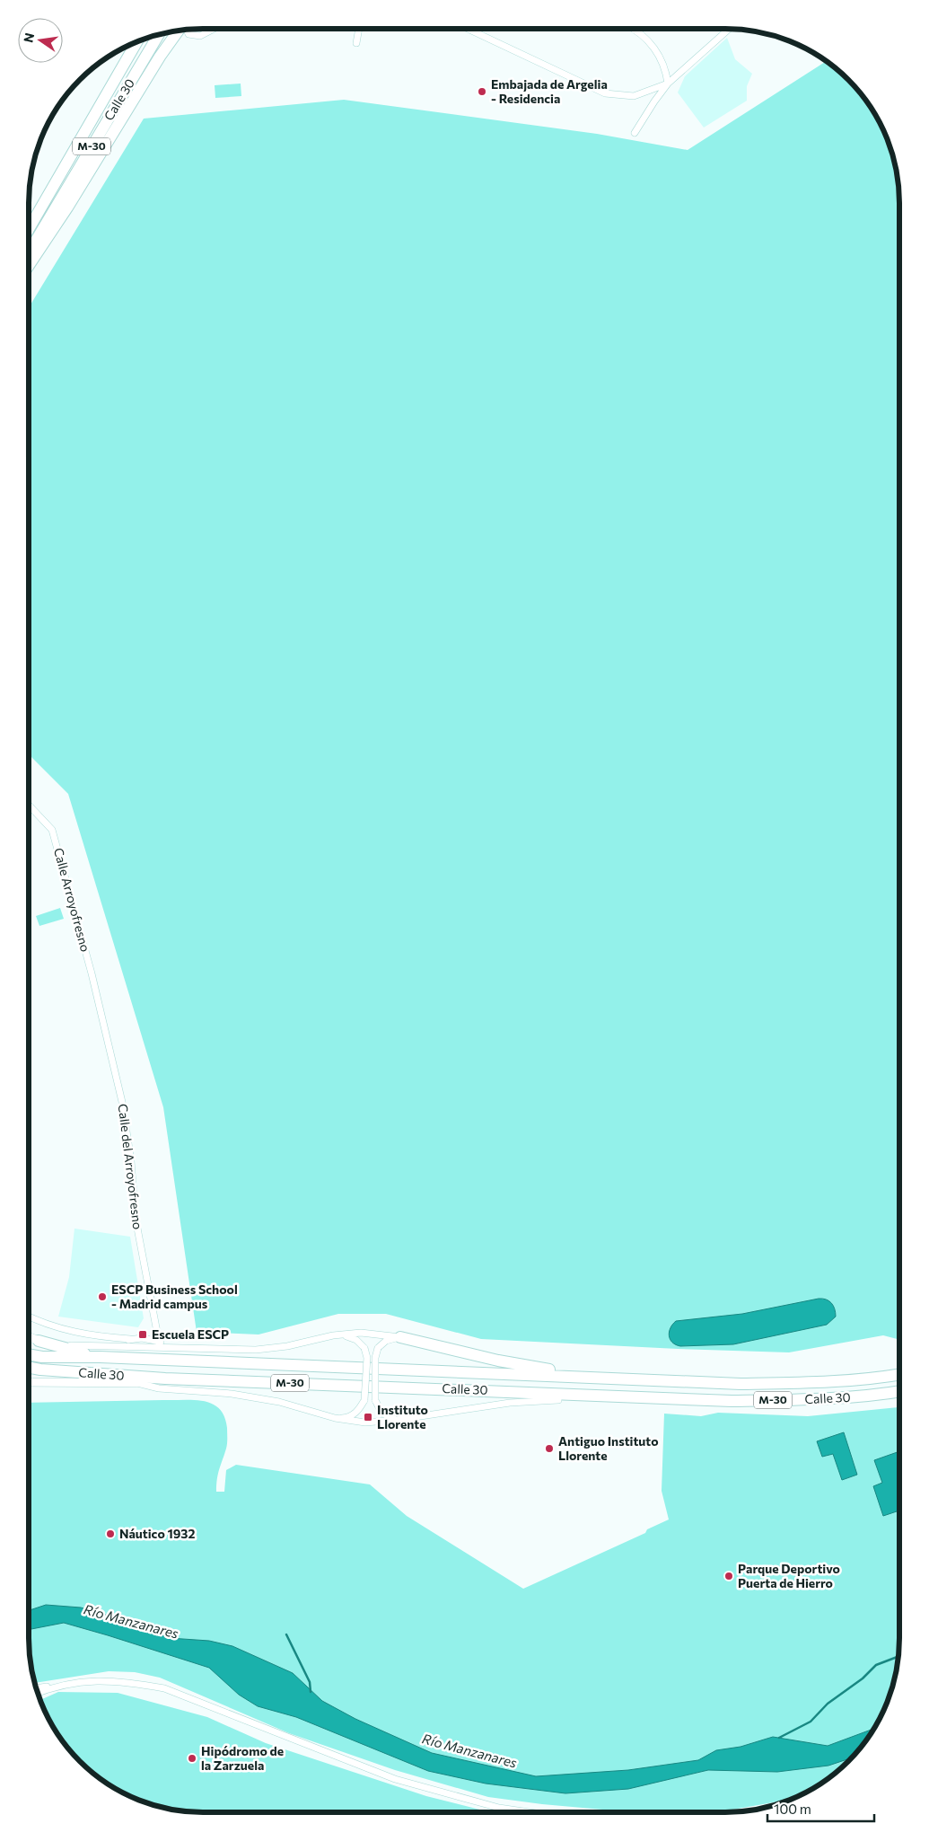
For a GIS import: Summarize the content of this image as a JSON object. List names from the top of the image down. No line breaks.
{"streets":{"highway":["Calle 30","M-30"],"street":["Calle Arroyofresno","Calle del Arroyofresno"]},"crossings":[["Calle Arroyofresno","Calle del Arroyofresno"]],"water":["Río Manzanares"],"places":{"other":["Embajada de Argelia - Residencia","ESCP Business School - Madrid campus","Antiguo Instituto Llorente","Náutico 1932","Parque Deportivo Puerta de Hierro","Hipódromo de la Zarzuela"],"transit":["Escuela ESCP","Instituto Llorente"]},"scale_bar":"100 m","north":"left"}
